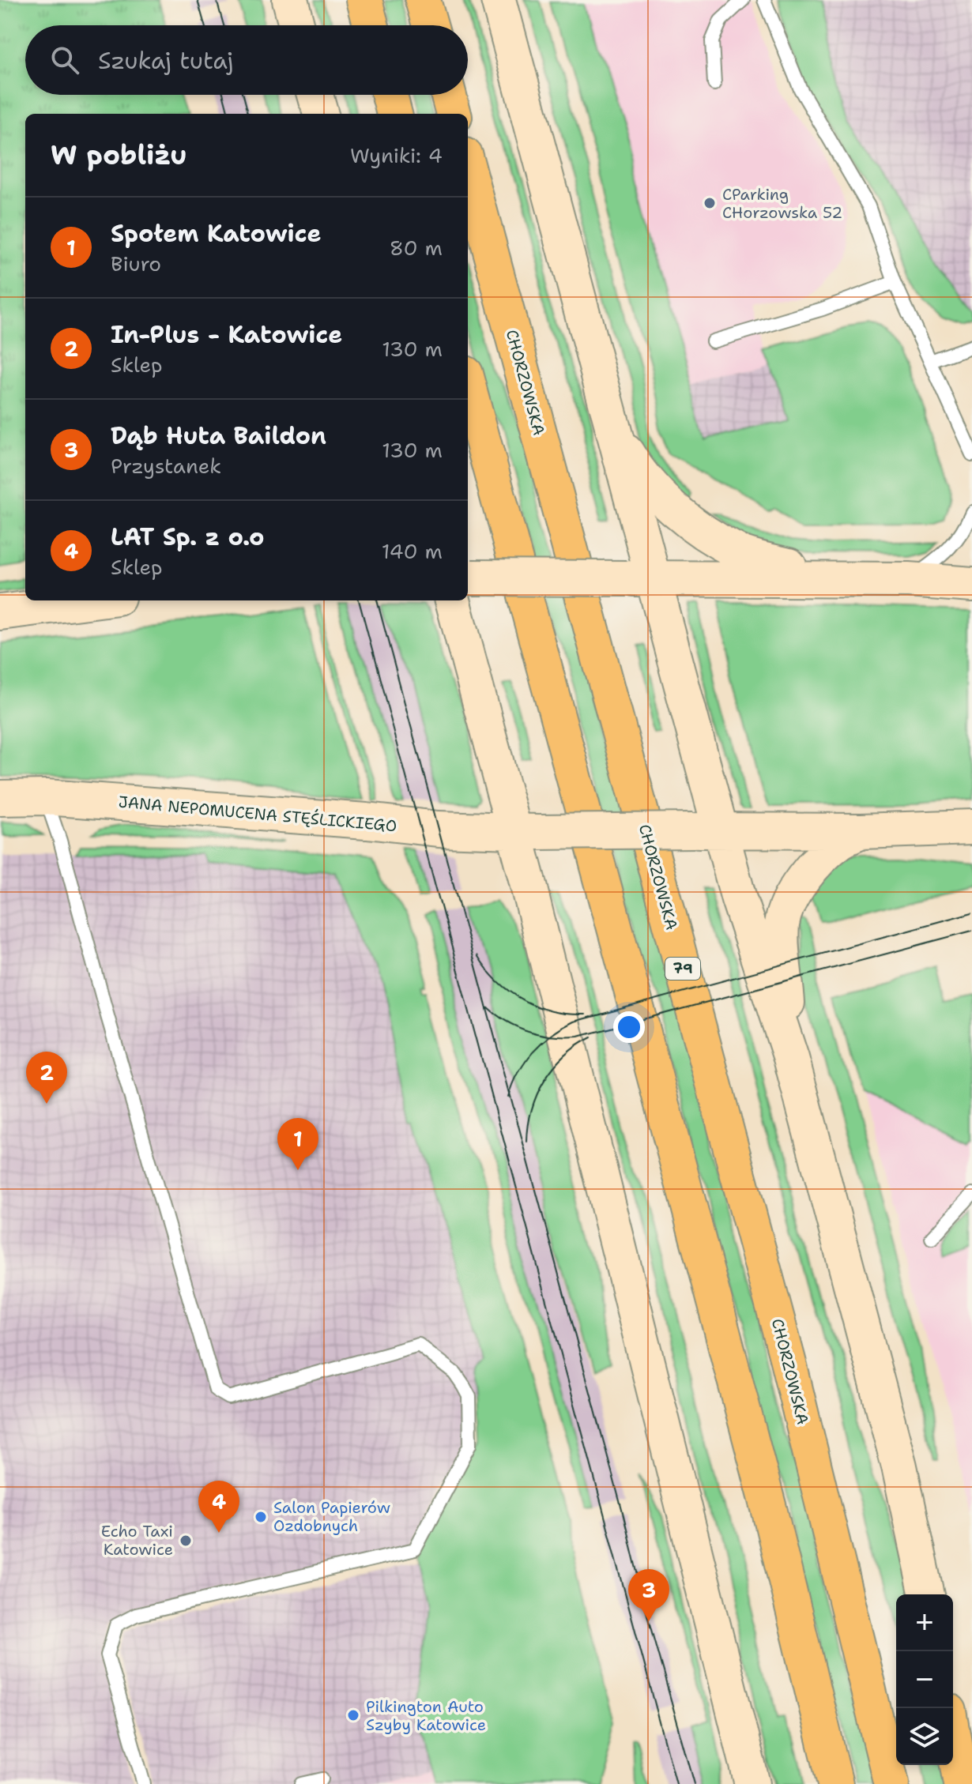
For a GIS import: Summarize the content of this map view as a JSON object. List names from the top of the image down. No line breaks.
{"streets":{"main road":["CHORZOWSKA","JANA NEPOMUCENA STĘŚLICKIEGO","79"]},"places":["CParking CHorzowska 52","Salon Papierów Ozdobnych","Echo Taxi Katowice","Pilkington Auto Szyby Katowice"],"page":{"search":"Szukaj tutaj","heading":["W pobliżu","Wyniki: 4"],"list":[{"mark":"1","name":"Społem Katowice","note":"Biuro","value":"80 m"},{"mark":"2","name":"In-Plus - Katowice","note":"Sklep","value":"130 m"},{"mark":"3","name":"Dąb Huta Baildon","note":"Przystanek","value":"130 m"},{"mark":"4","name":"LAT Sp. z o.o","note":"Sklep","value":"140 m"}],"pins":["2","1","4","3"],"map_buttons":["+","−"]}}
